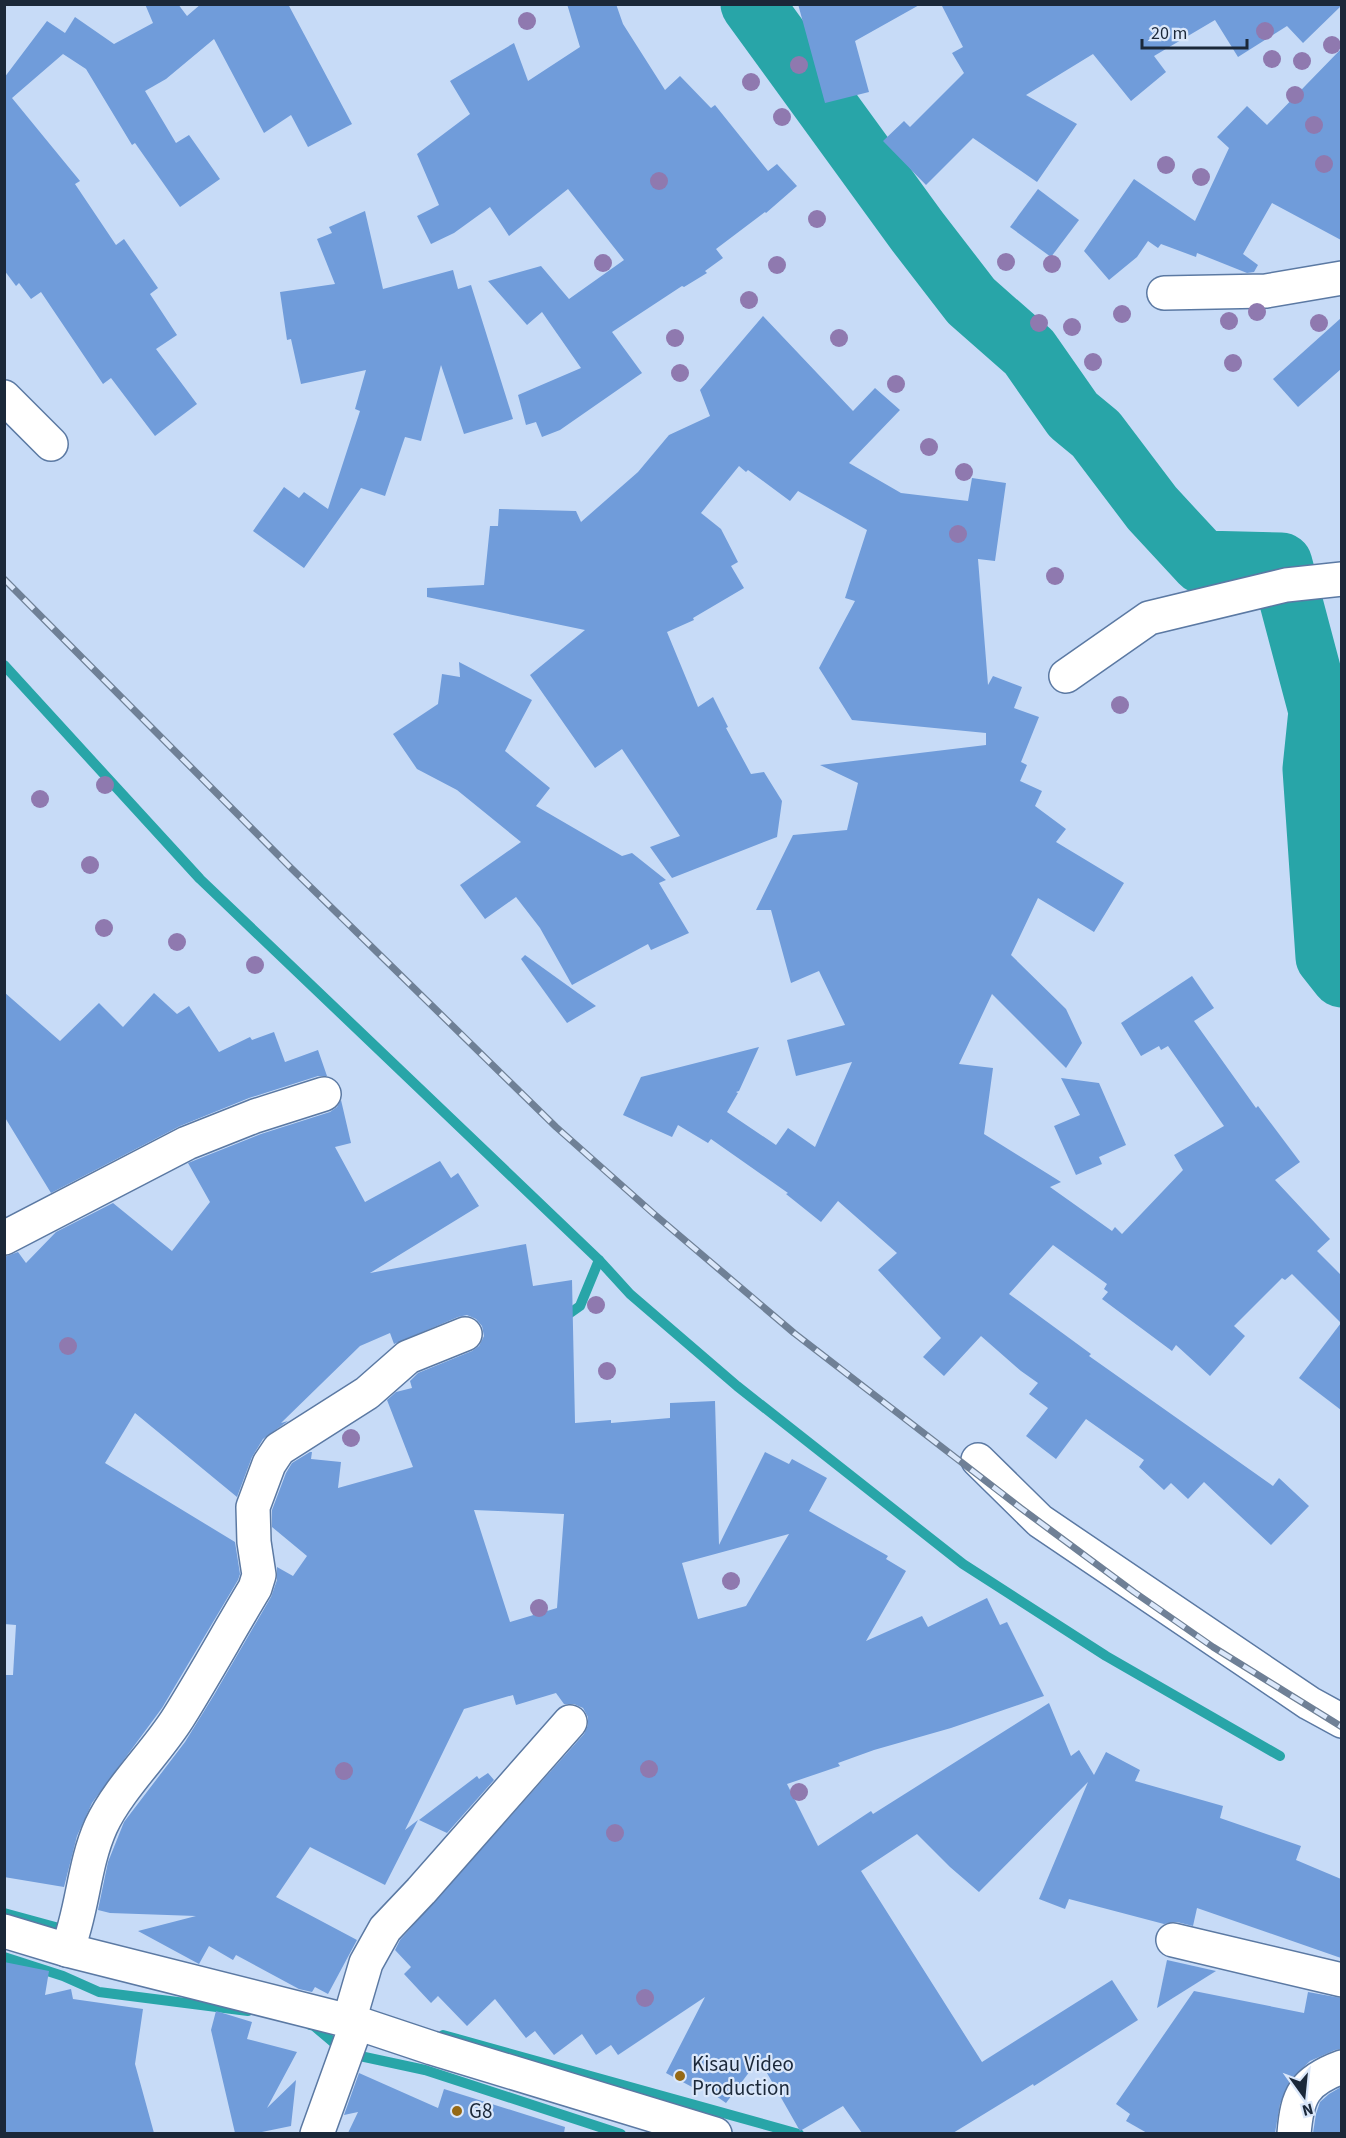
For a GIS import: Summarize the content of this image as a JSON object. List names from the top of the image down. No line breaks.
{"places":["Kisau Video Production","G8"],"scale_bar":"20 m","north":"bottom"}
